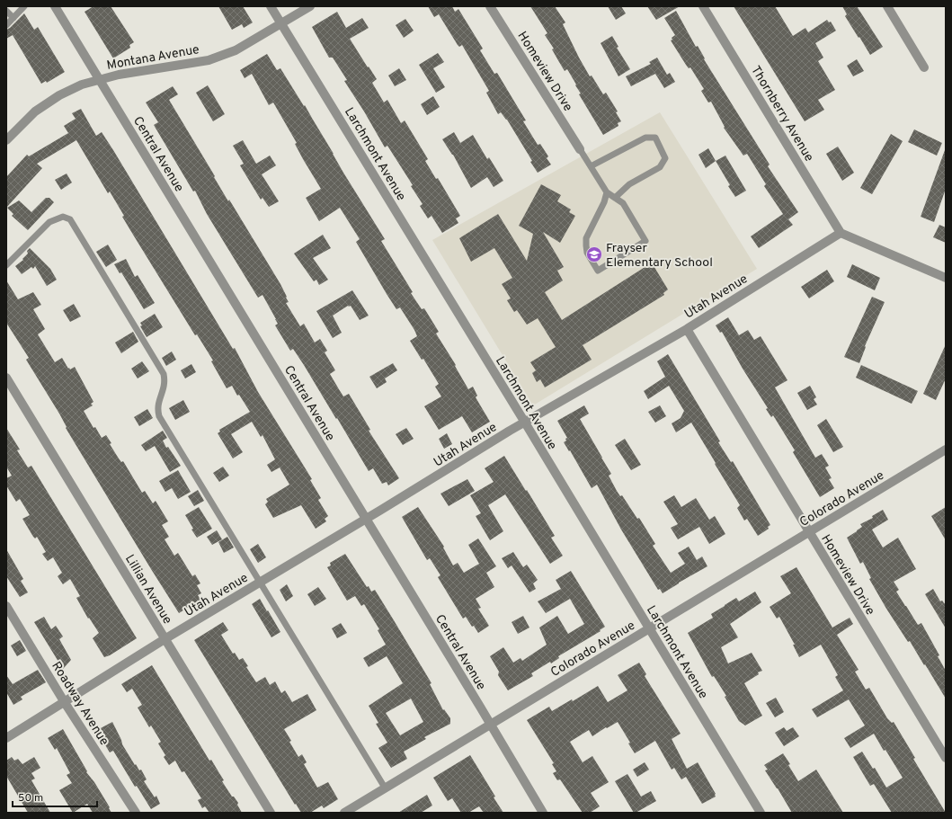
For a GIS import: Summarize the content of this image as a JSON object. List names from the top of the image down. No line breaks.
{"streets":{"street":["Montana Avenue","Homeview Drive","Thornberry Avenue","Central Avenue","Larchmont Avenue","Utah Avenue","Colorado Avenue","Lillian Avenue","Roadway Avenue"]},"crossings":[["Montana Avenue","Central Avenue"],["Montana Avenue","Larchmont Avenue"],["Homeview Drive","Utah Avenue"],["Homeview Drive","Colorado Avenue"],["Thornberry Avenue","Utah Avenue"],["Central Avenue","Utah Avenue"],["Central Avenue","Colorado Avenue"],["Larchmont Avenue","Utah Avenue"],["Larchmont Avenue","Colorado Avenue"],["Utah Avenue","Lillian Avenue"],["Utah Avenue","Roadway Avenue"]],"places":{"school or university":["Frayser Elementary School"]},"scale_bar":"50 m"}
